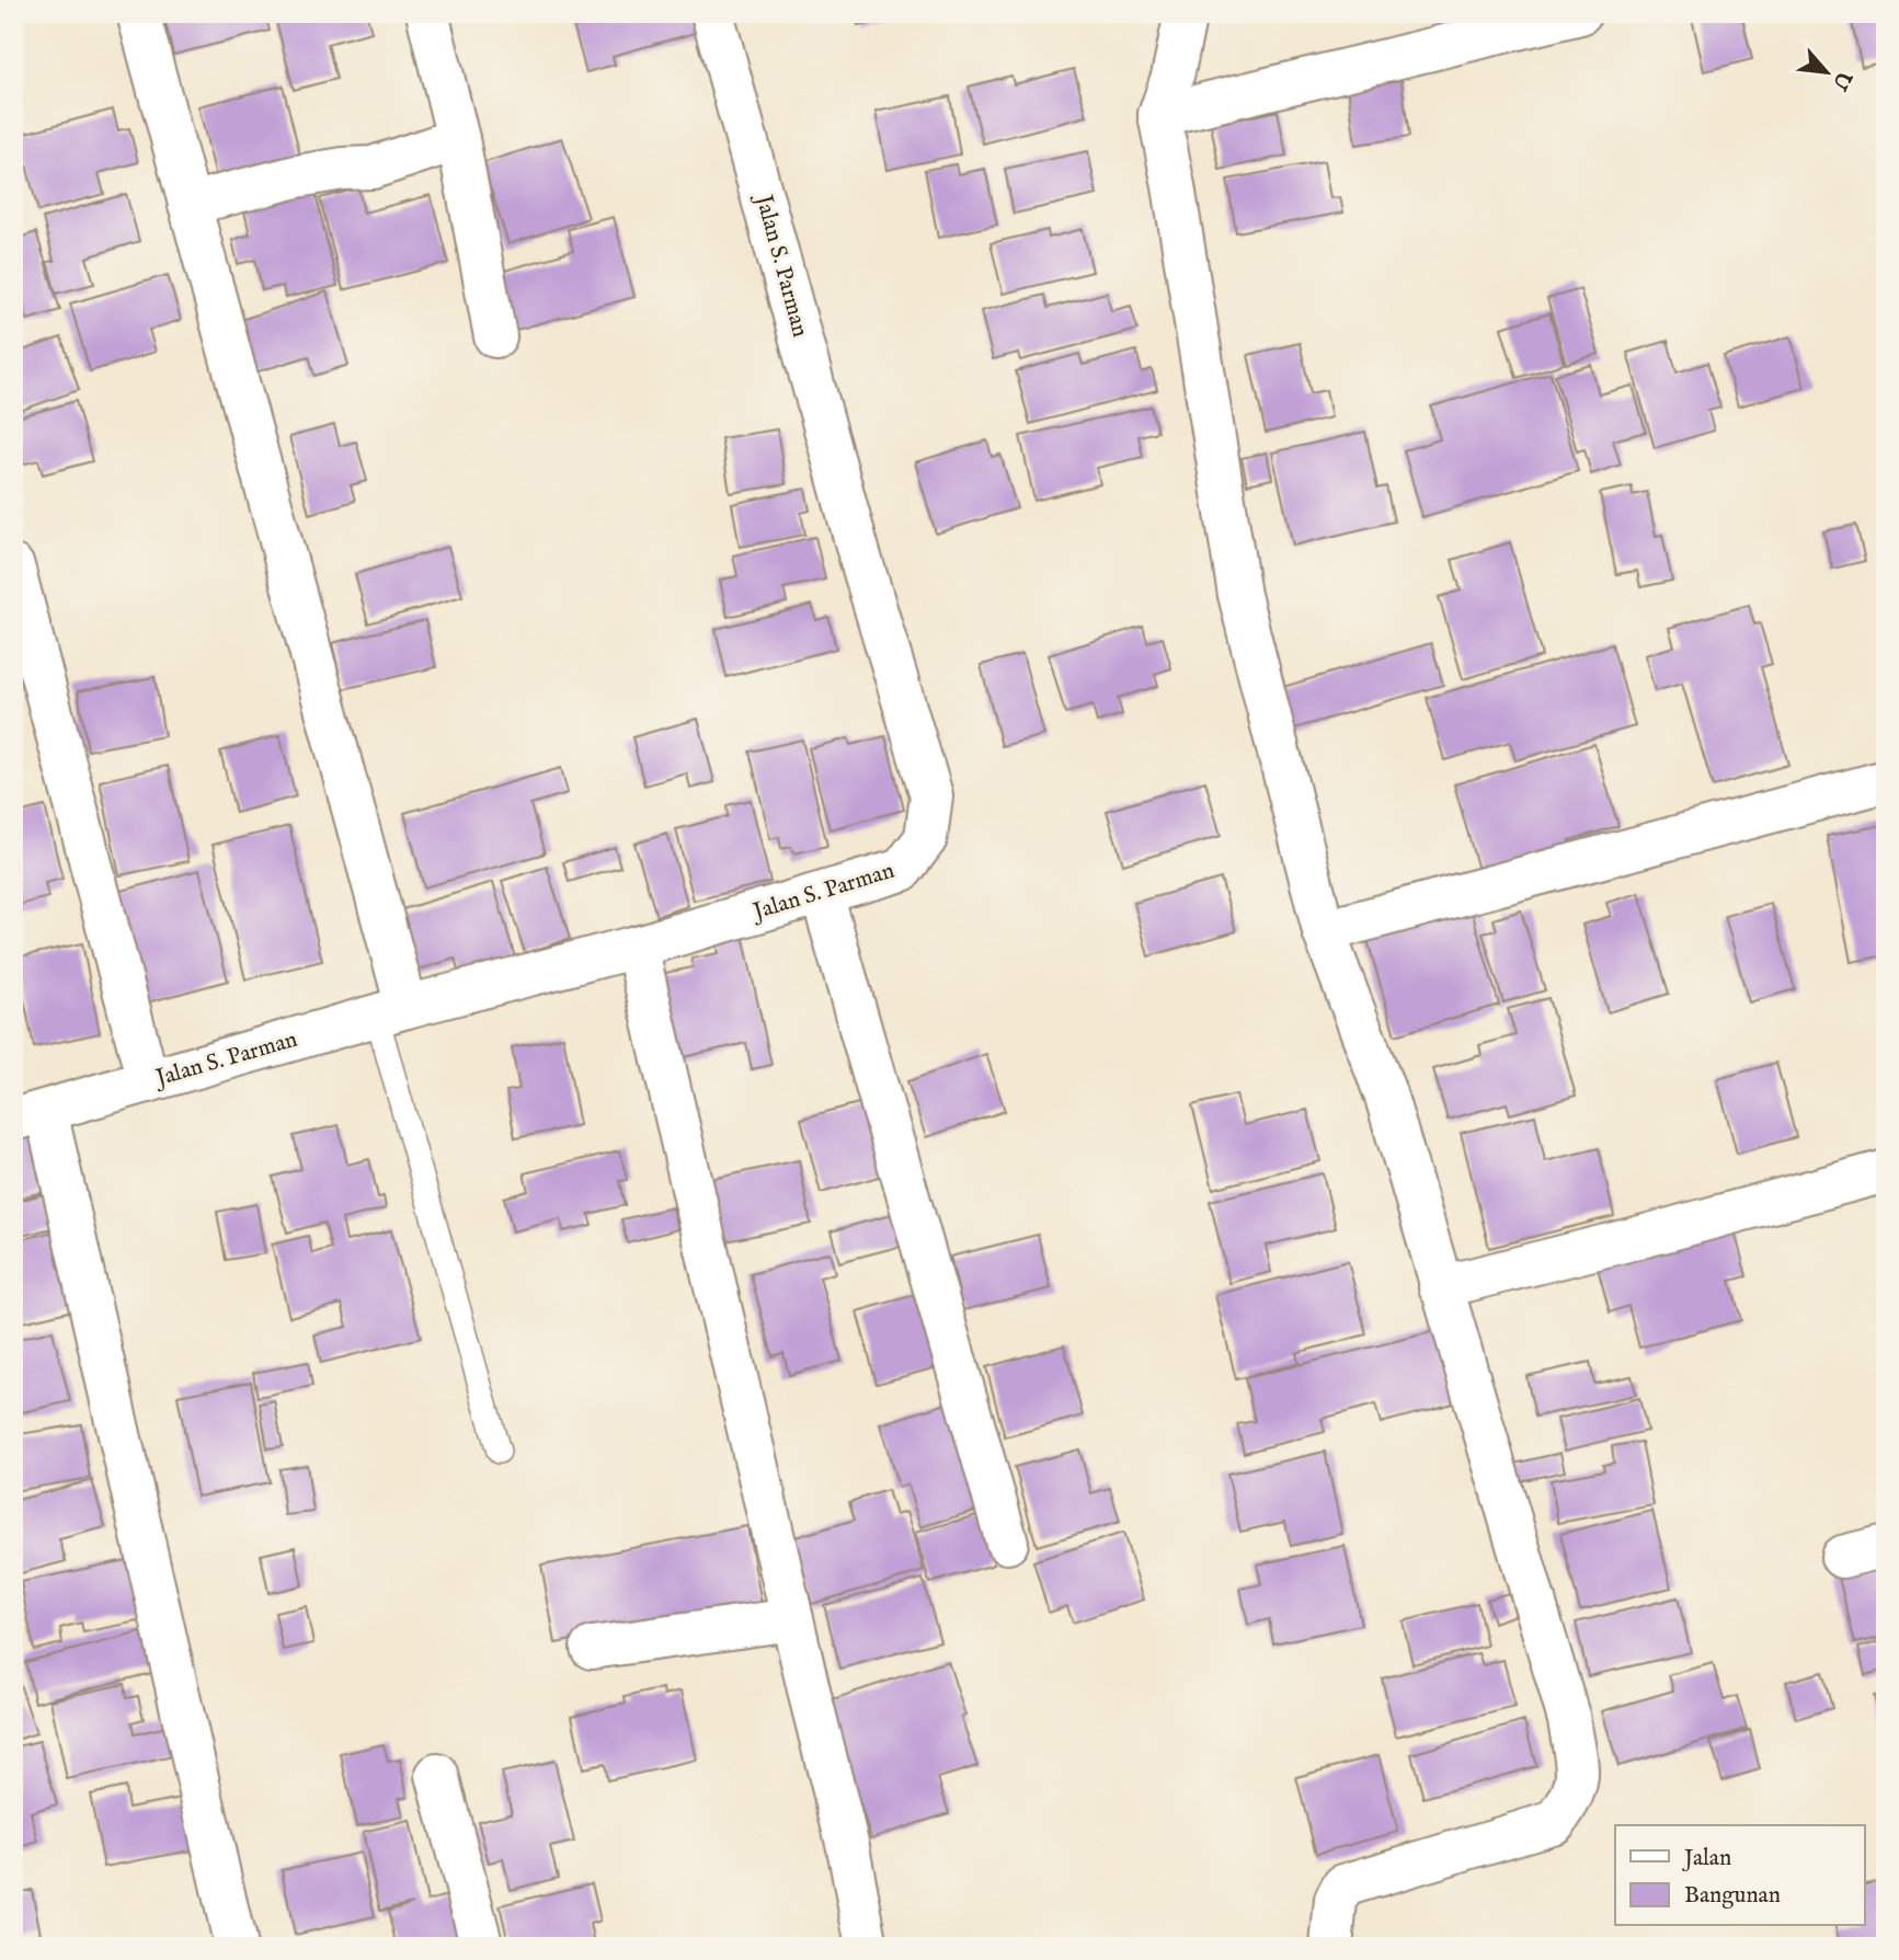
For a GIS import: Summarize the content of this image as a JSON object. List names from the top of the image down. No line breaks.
{"streets":{"street":["Jalan S. Parman"]},"legend":["Jalan","Bangunan"],"north":"bottom right"}
